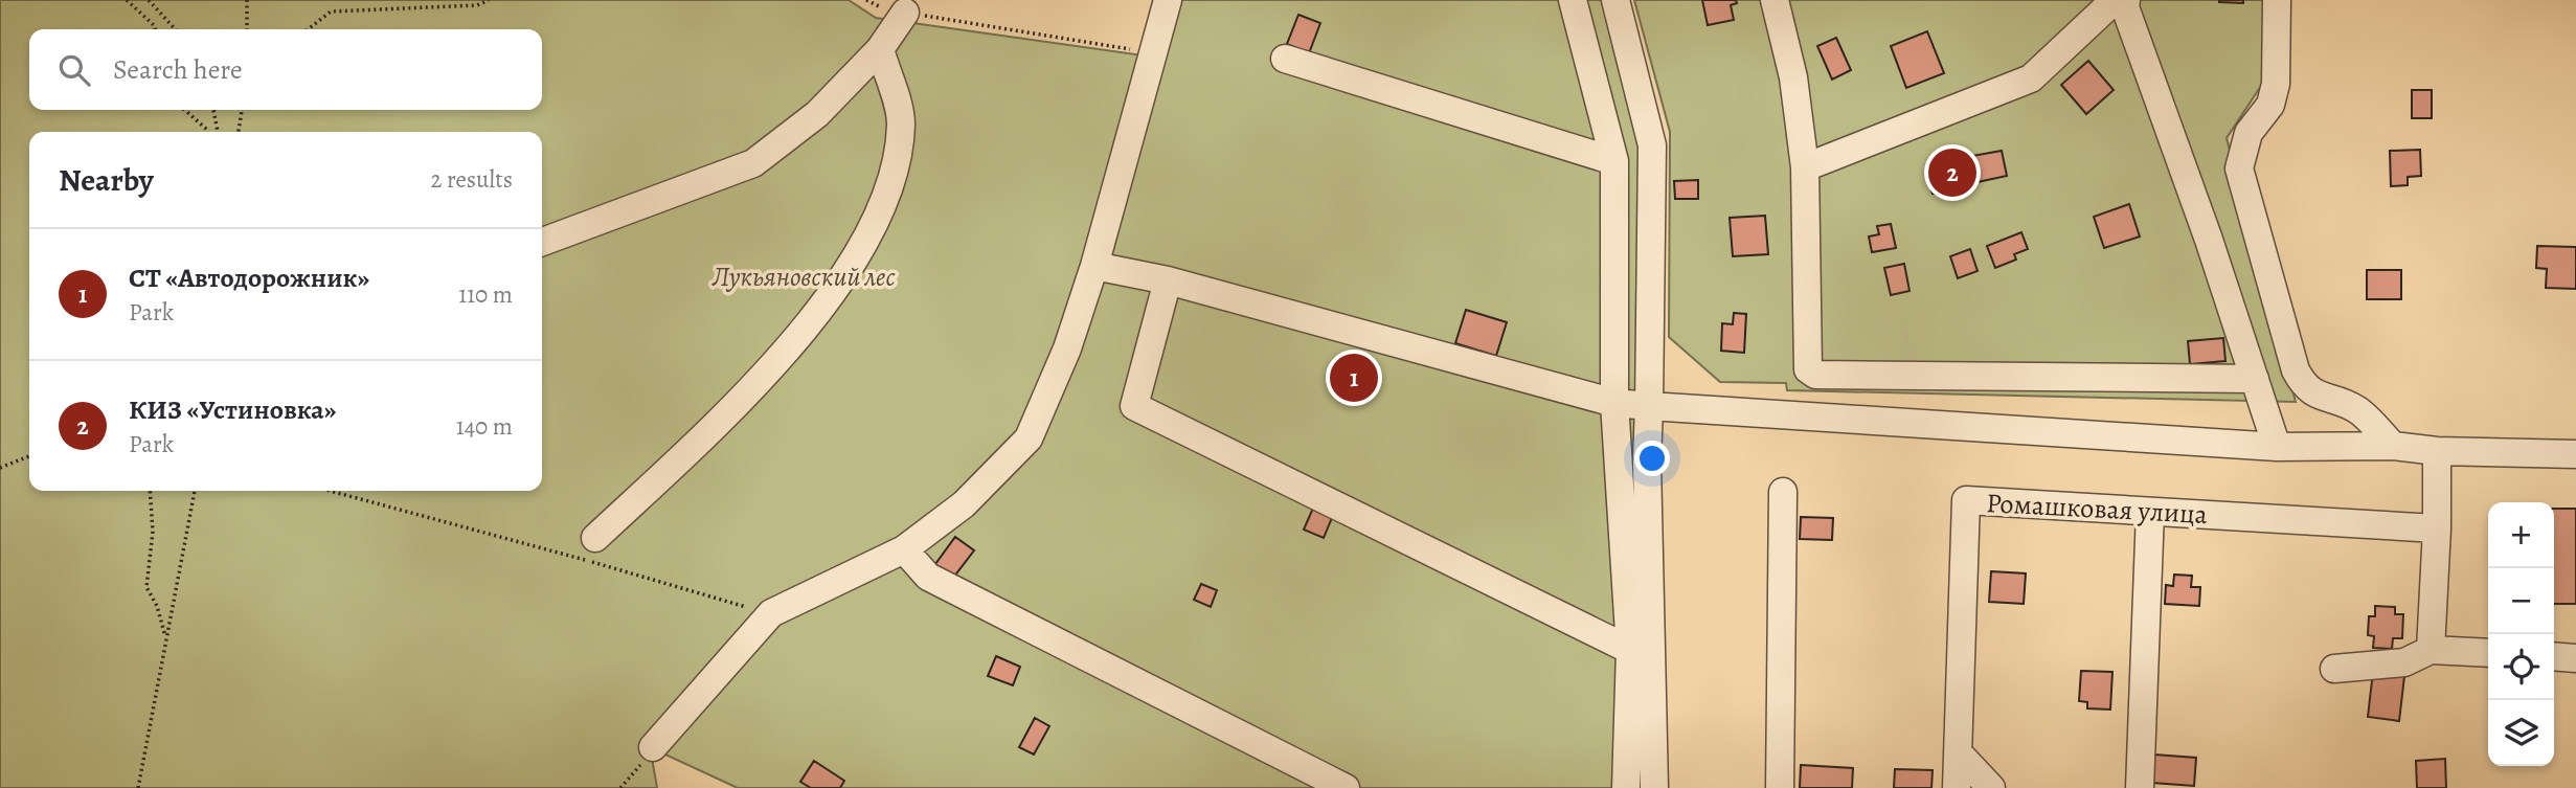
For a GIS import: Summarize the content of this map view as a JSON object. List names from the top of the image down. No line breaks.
{"streets":{"street":["Ромашковая улица"]},"parks":["Лукьяновский лес"],"page":{"search":"Search here","heading":["Nearby","2 results"],"pins":["2","1"],"list":[{"mark":"1","name":"СТ «Автодорожник»","note":"Park","value":"110 m"},{"mark":"2","name":"КИЗ «Устиновка»","note":"Park","value":"140 m"}],"map_buttons":["+","−"]}}
